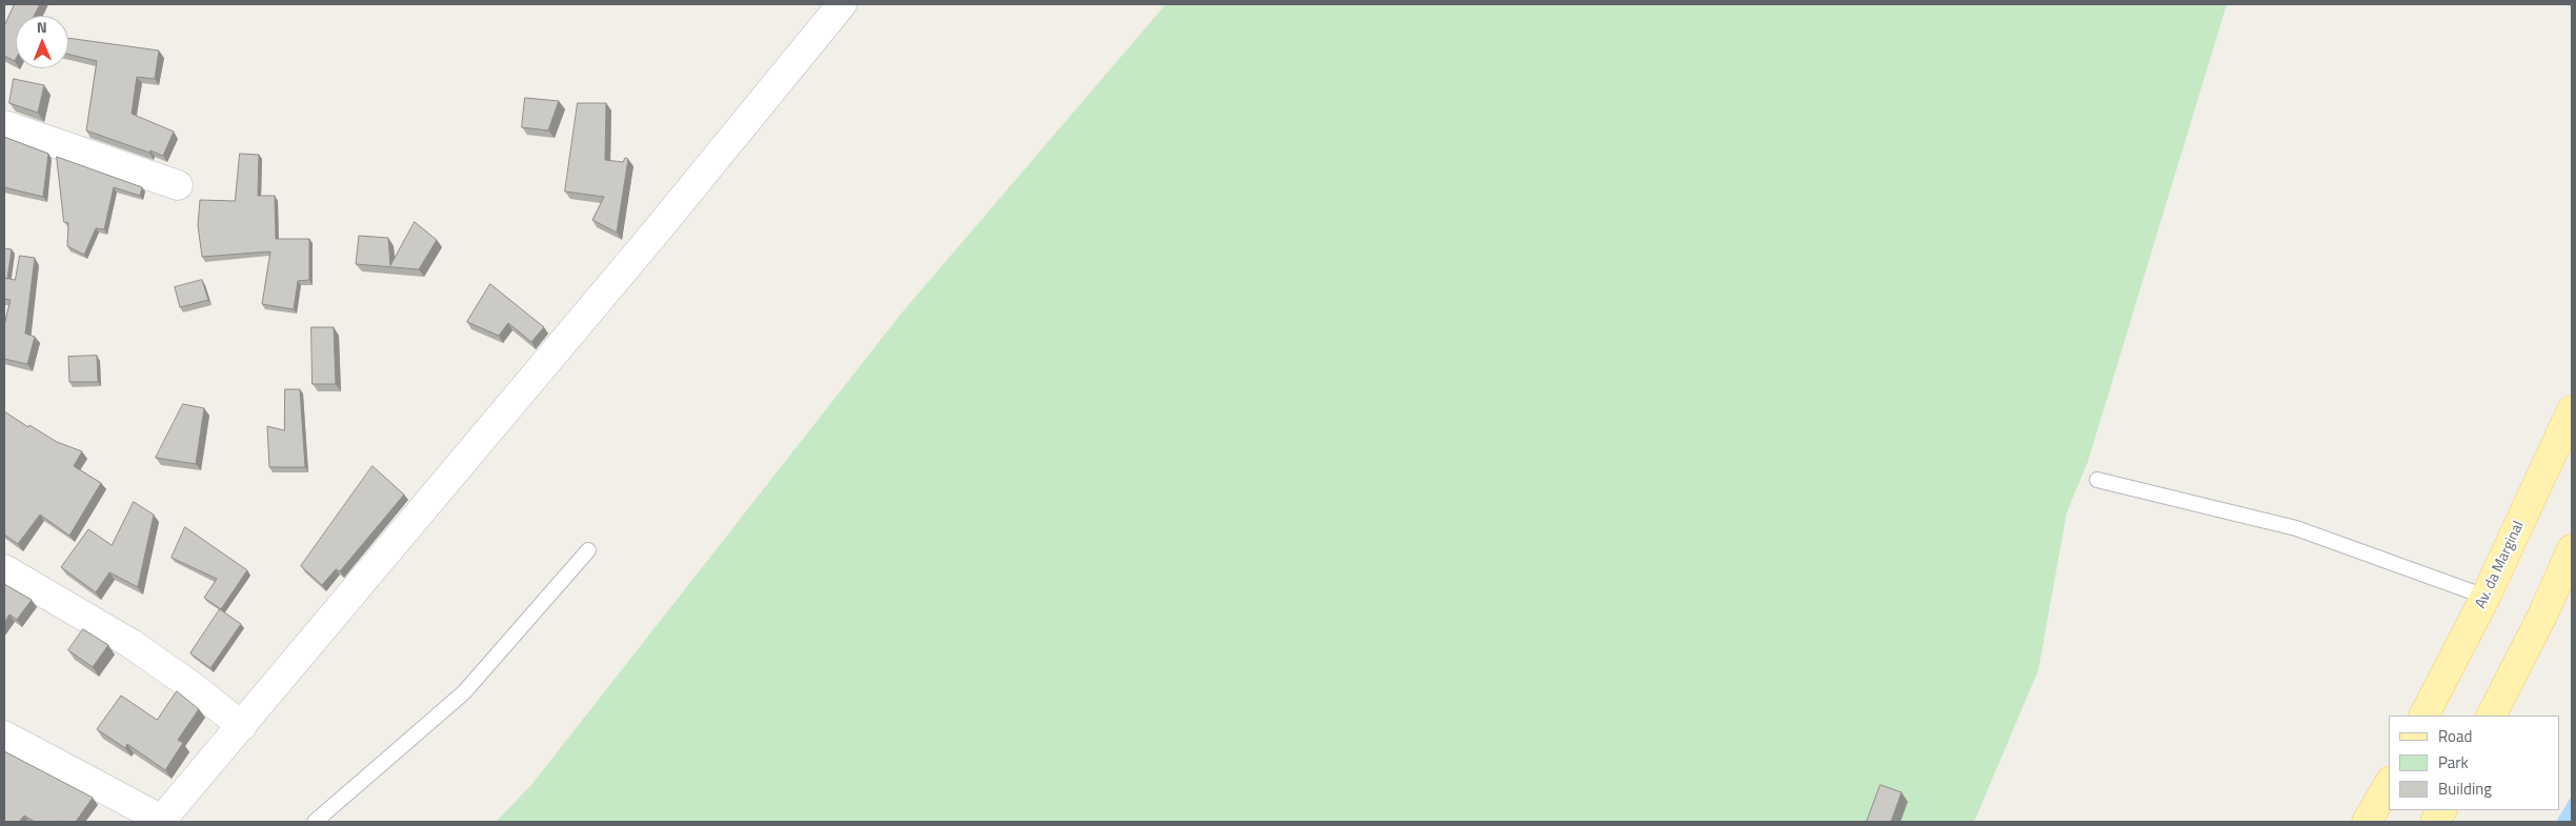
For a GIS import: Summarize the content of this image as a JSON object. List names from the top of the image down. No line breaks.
{"streets":{"main road":["Av. da Marginal"]},"legend":["Road","Park","Building"],"north":"top"}
